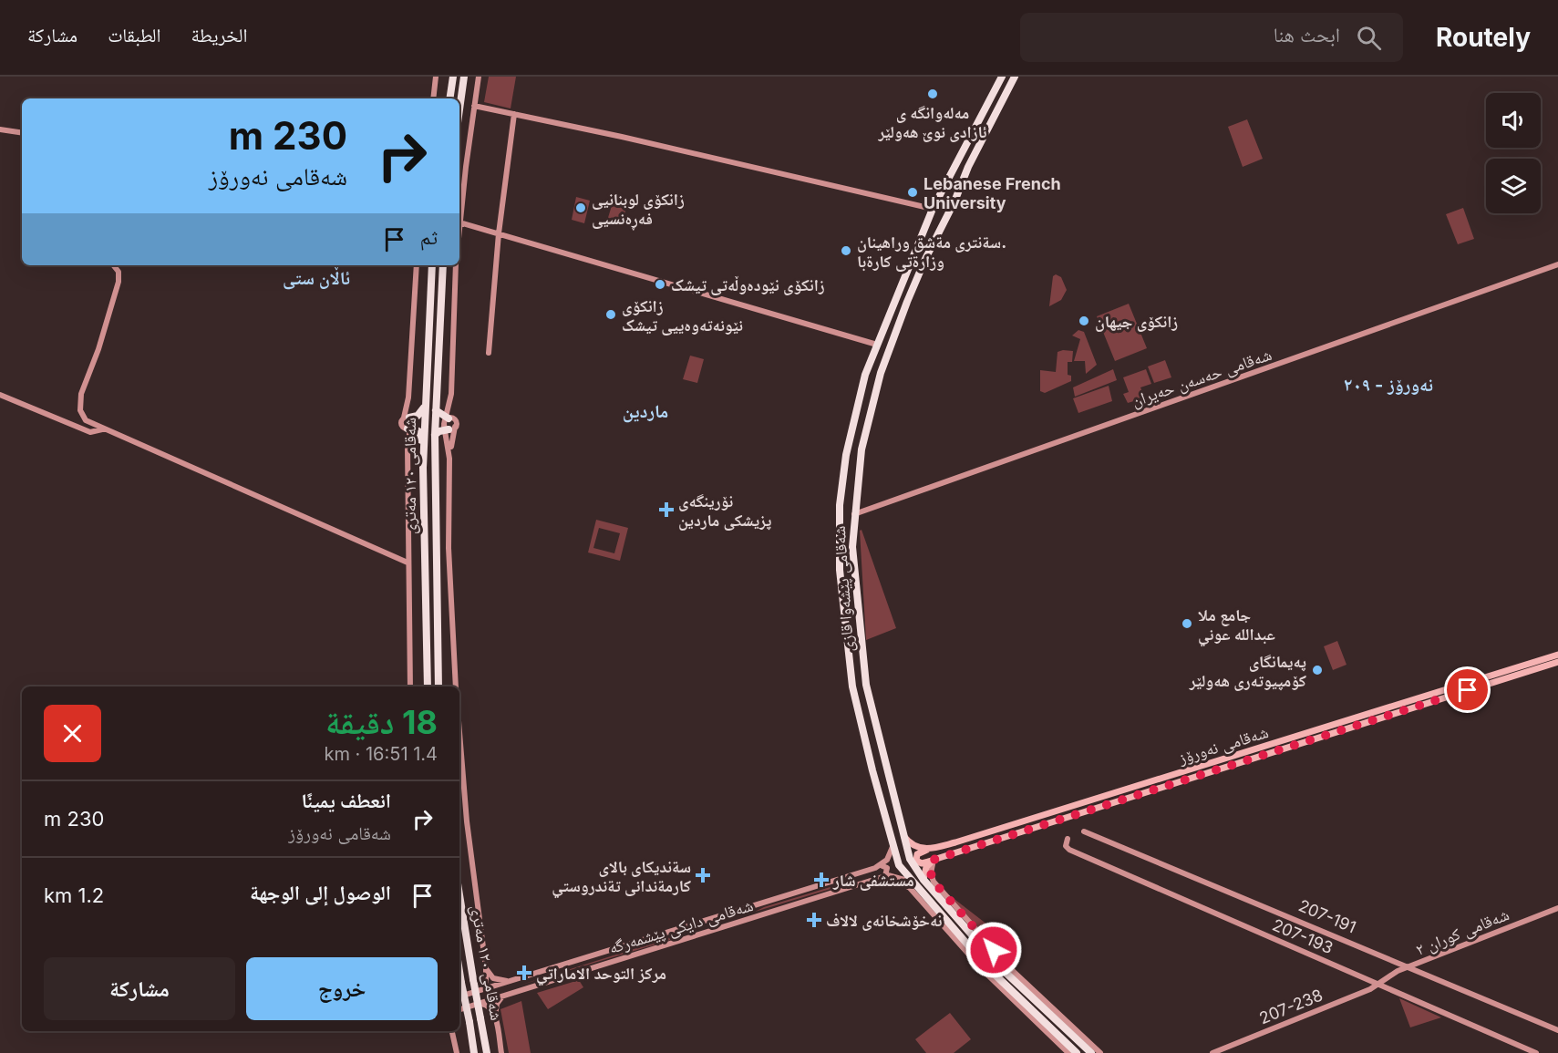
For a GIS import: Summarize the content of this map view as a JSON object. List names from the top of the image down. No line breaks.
{"streets":{"highway":["شەقامی ١٢٠ مەتری","شەقامی پێشەوا قازی"],"main road":["شەقامی نەورۆز"],"street":["شەقامی حەسەن حەیران","207-191","شەقامی دایکی پێشمەرگە","شەقامی کوران ٢","207-193","207-238"]},"crossings":[["شەقامی حەسەن حەیران","شەقامی پێشەوا قازی"],["شەقامی پێشەوا قازی","شەقامی دایکی پێشمەرگە"],["207-191","شەقامی کوران ٢"],["شەقامی کوران ٢","207-193"],["شەقامی کوران ٢","207-238"],["207-193","207-238"]],"districts":["ئاڵان ستی","نەورۆز - ٢٠٩","ماردین"],"places":{"other":["مەلەوانگە ی ئازادی نوێ هەولێر","Lebanese French University","زانکۆی لوبنانیی فەڕەنسیی","سةنترى مةشق وراهينان. وزارةتى كارةبا","زانکۆی نێودەوڵەتی تیشک","زانکۆی نێونەتەوەییی تیشک","زانکۆی جیھان","جامع ملا عبدالله عوني","پەیمانگای کۆمپیوتەری هەولێر"],"health":["نۆرینگەی پزیشکی ماردین","سةنديكاى بالاى كارمةندانى تةندروستي","مستشفى شار","نەخۆشخانەی لالاف","مركز التوحد الاماراتي"]},"page":{"header":"Routely","search":"ابحث هنا","nav":["الخريطة","الطبقات","مشاركة"],"turn":["230 m","شەقامی نەورۆز"],"then":"ثم","heading":["18 دقيقة","1.4 km · 16:51"],"list":[{"name":"انعطف يمينًا","note":"شەقامی نەورۆز","value":"230 m"},{"name":"الوصول إلى الوجهة","value":"1.2 km"}],"buttons":["خروج","مشاركة"]}}
